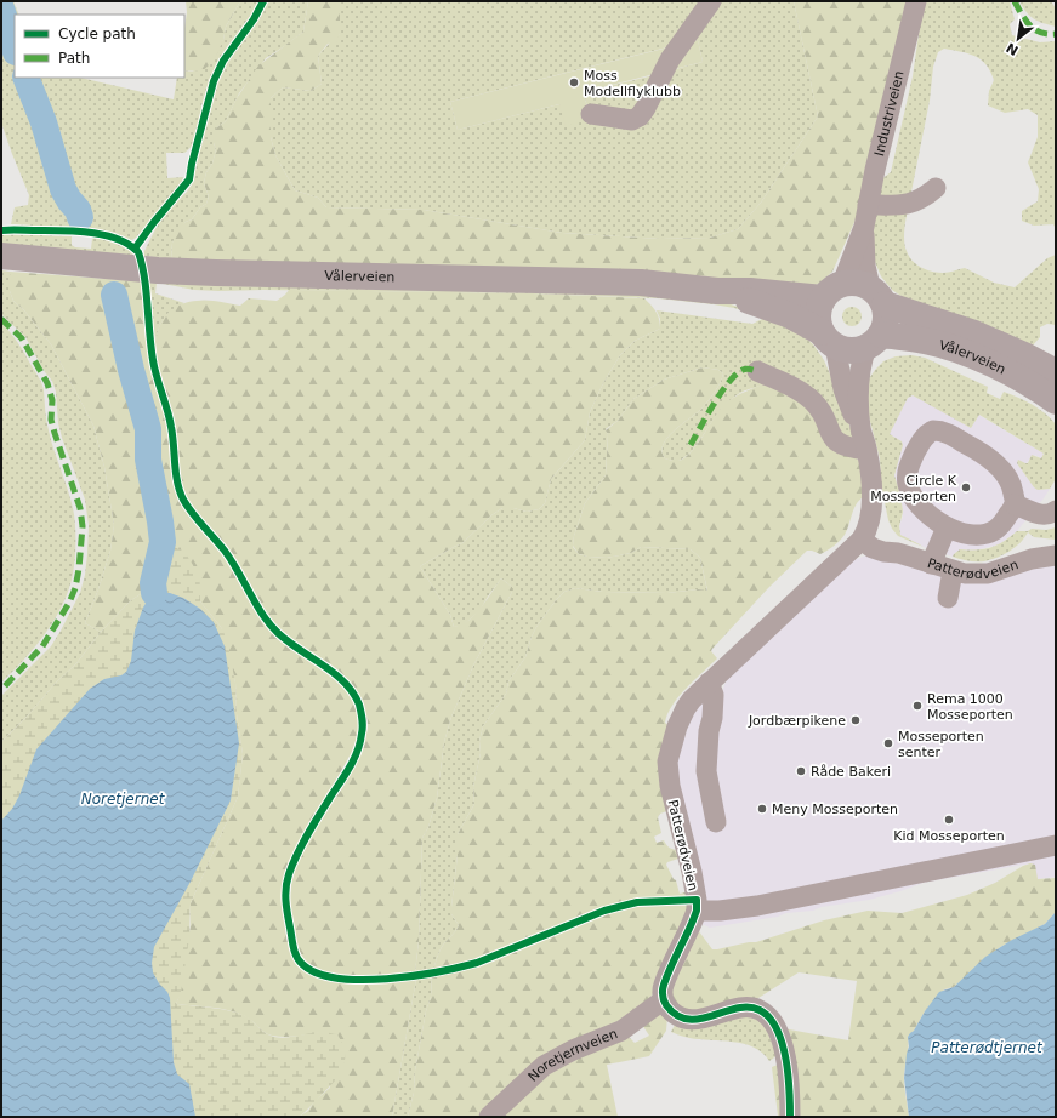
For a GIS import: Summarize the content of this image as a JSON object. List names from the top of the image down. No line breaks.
{"streets":{"main road":["Vålerveien"],"street":["Industriveien","Patterødveien","Noretjernveien"]},"crossings":[["Industriveien","Vålerveien"],["Patterødveien","Noretjernveien"]],"water":["Noretjernet","Patterødtjernet"],"places":["Moss Modellflyklubb","Circle K Mosseporten","Rema 1000 Mosseporten","Jordbærpikene","Mosseporten senter","Råde Bakeri","Meny Mosseporten","Kid Mosseporten"],"legend":["Cycle path","Path"],"north":"bottom left"}
